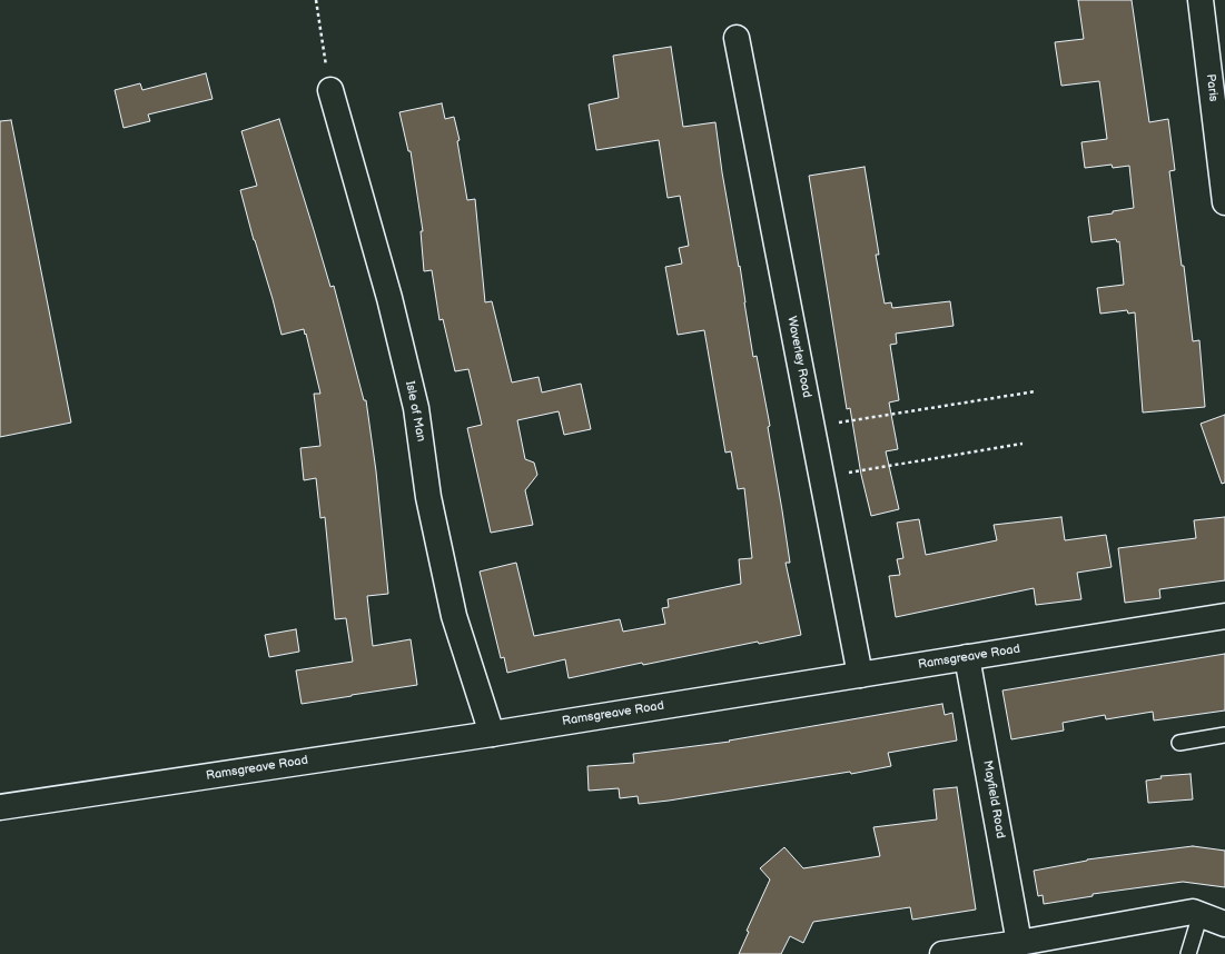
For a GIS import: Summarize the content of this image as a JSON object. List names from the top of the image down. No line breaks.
{"streets":{"street":["Paris","Waverley Road","Isle of Man","Ramsgreave Road","Mayfield Road"]},"crossings":[["Waverley Road","Ramsgreave Road"],["Isle of Man","Ramsgreave Road"],["Ramsgreave Road","Mayfield Road"]]}
